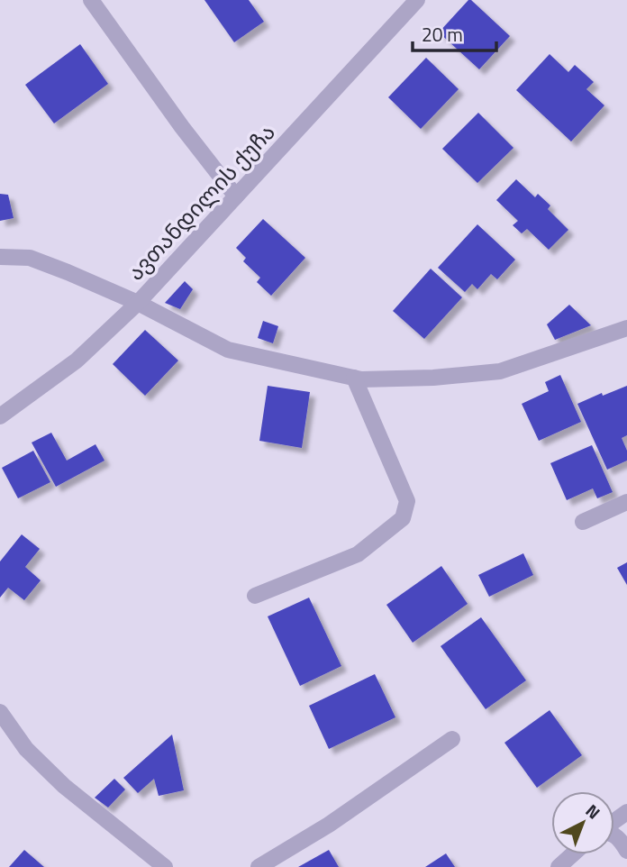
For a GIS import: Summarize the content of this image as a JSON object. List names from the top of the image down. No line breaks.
{"streets":{"street":["ავთანდილის ქუჩა"]},"scale_bar":"20 m","north":"top right"}
